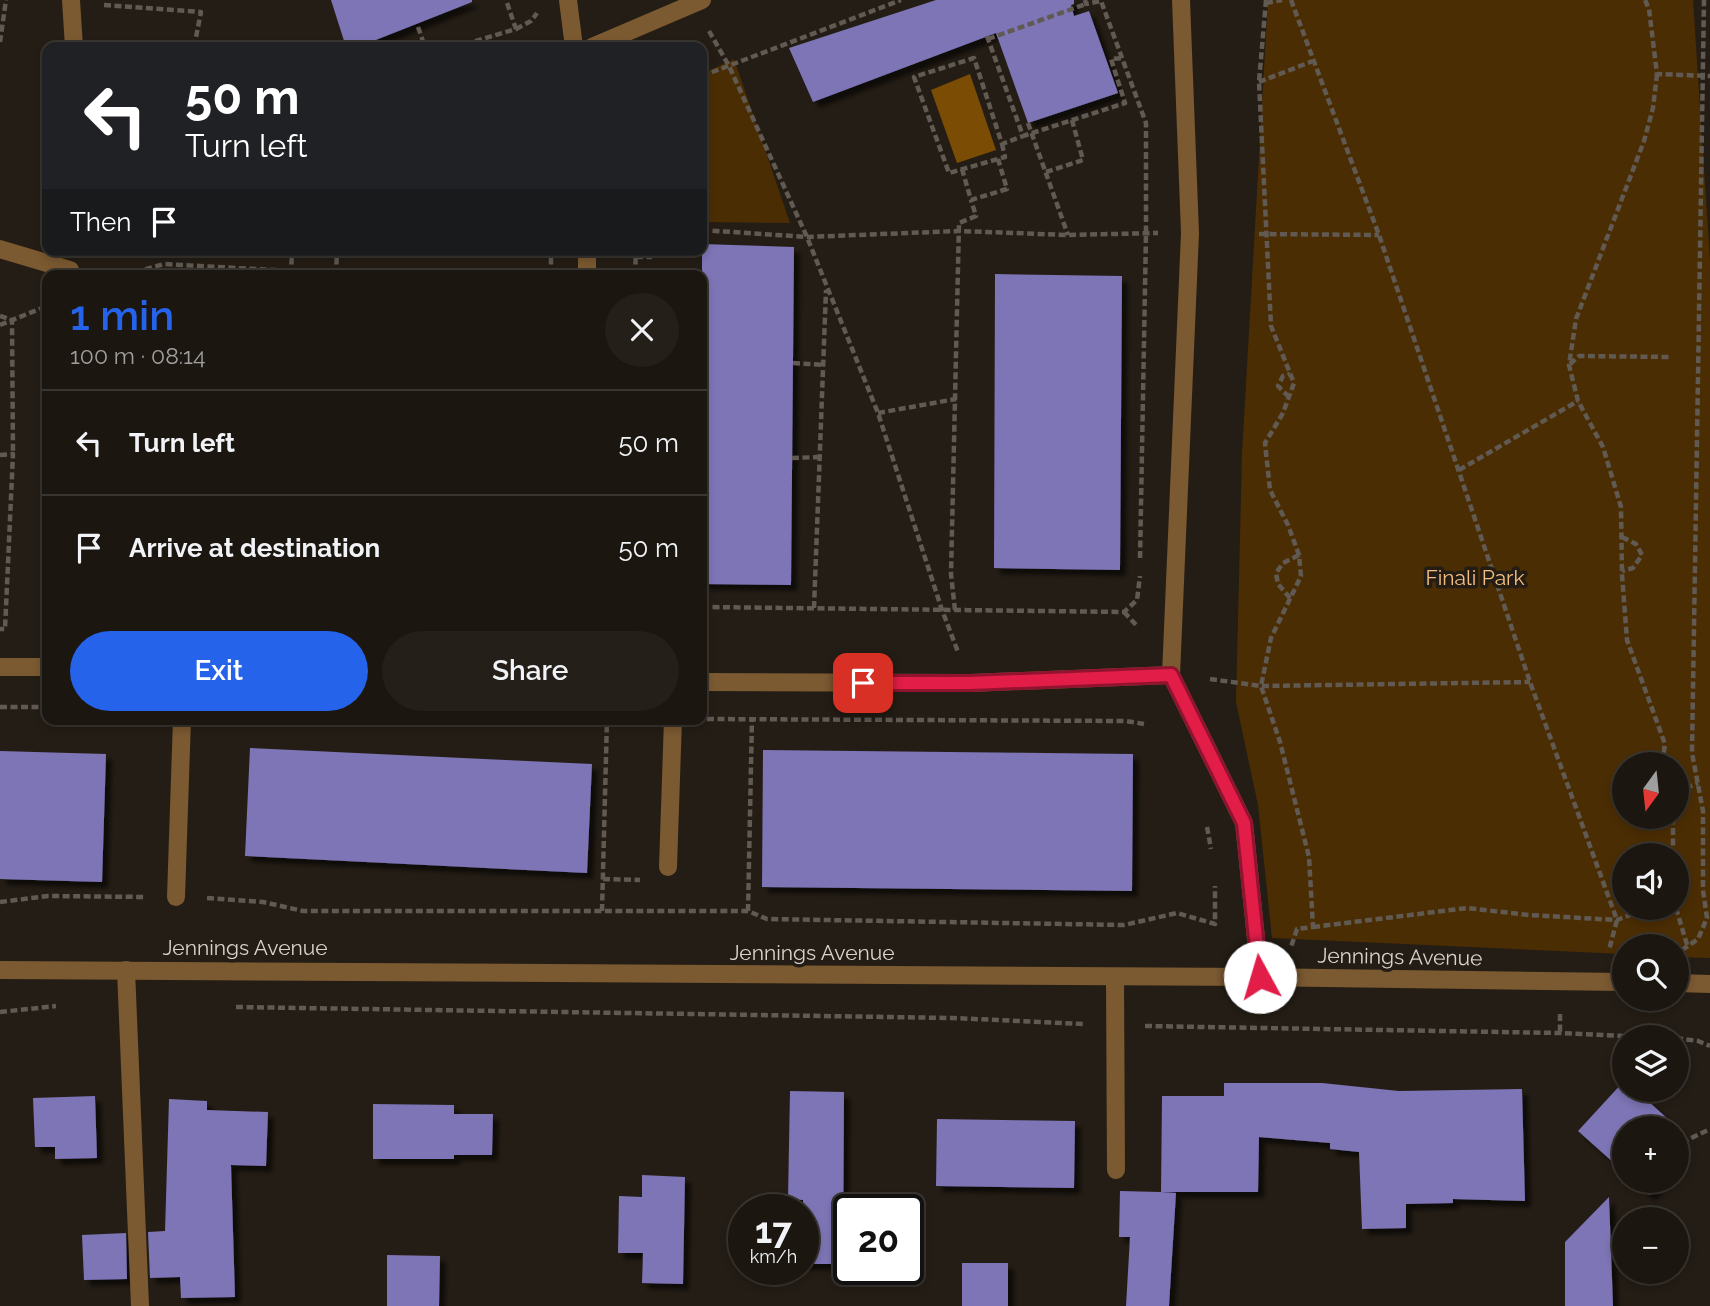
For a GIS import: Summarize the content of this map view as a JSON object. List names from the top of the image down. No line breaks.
{"streets":{"street":["Jennings Avenue"]},"parks":["Finali Park"],"north":"bottom","page":{"turn":["50 m","Turn left"],"then":"Then","heading":["1 min","100 m · 08:14"],"list":[{"name":"Turn left","value":"50 m"},{"name":"Arrive at destination","value":"50 m"}],"buttons":["Exit","Share"],"map_buttons":["+","−"],"speed":"17 km/h","limit":"20"}}
